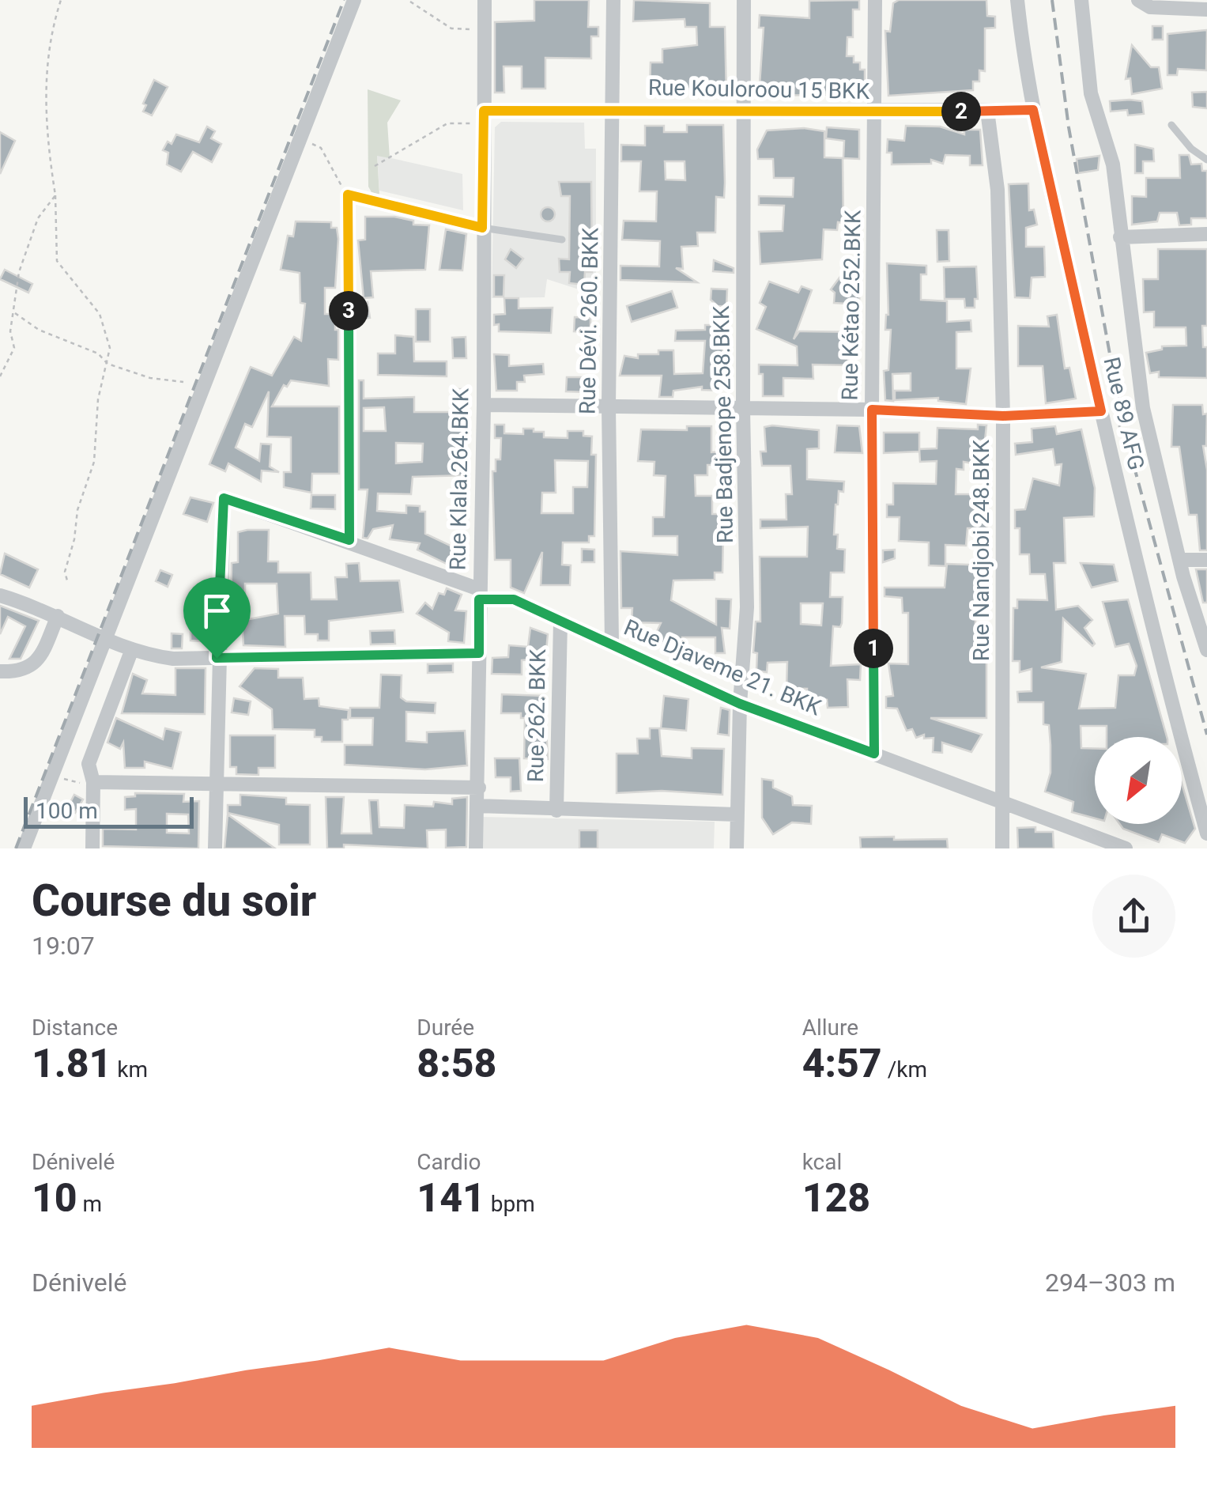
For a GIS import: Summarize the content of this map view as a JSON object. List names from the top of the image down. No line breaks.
{"streets":{"street":["Rue Kouloroou 15 BKK","Rue Kétao 252.BKK","Rue Dévi. 260. BKK","Rue 89 AFG","Rue Badjenope 258.BKK","Rue Klala.264.BKK","Rue Nandjobi 248.BKK","Rue Djaveme 21. BKK","Rue 262. BKK"]},"crossings":[["Rue Kouloroou 15 BKK","Rue Kétao 252.BKK"],["Rue Kouloroou 15 BKK","Rue Dévi. 260. BKK"],["Rue Kouloroou 15 BKK","Rue 89 AFG"],["Rue Kouloroou 15 BKK","Rue Badjenope 258.BKK"],["Rue Kouloroou 15 BKK","Rue Klala.264.BKK"],["Rue Kouloroou 15 BKK","Rue Nandjobi 248.BKK"],["Rue Kétao 252.BKK","Rue Djaveme 21. BKK"],["Rue Dévi. 260. BKK","Rue Djaveme 21. BKK"],["Rue Badjenope 258.BKK","Rue Djaveme 21. BKK"],["Rue Badjenope 258.BKK","Rue 262. BKK"],["Rue Klala.264.BKK","Rue Djaveme 21. BKK"],["Rue Klala.264.BKK","Rue 262. BKK"],["Rue Nandjobi 248.BKK","Rue Djaveme 21. BKK"],["Rue Djaveme 21. BKK","Rue 262. BKK"]],"scale_bar":"100 m","north":"bottom left","page":{"pins":["2","3","1"],"scale":"100 m","heading":["Course du soir","19:07"],"stats":[["Distance","1.81 km"],["Durée","8:58"],["Allure","4:57 /km"],["Dénivelé","10 m"],["Cardio","141 bpm"],["kcal","128"]],"chart":["Dénivelé","294–303 m"]}}
